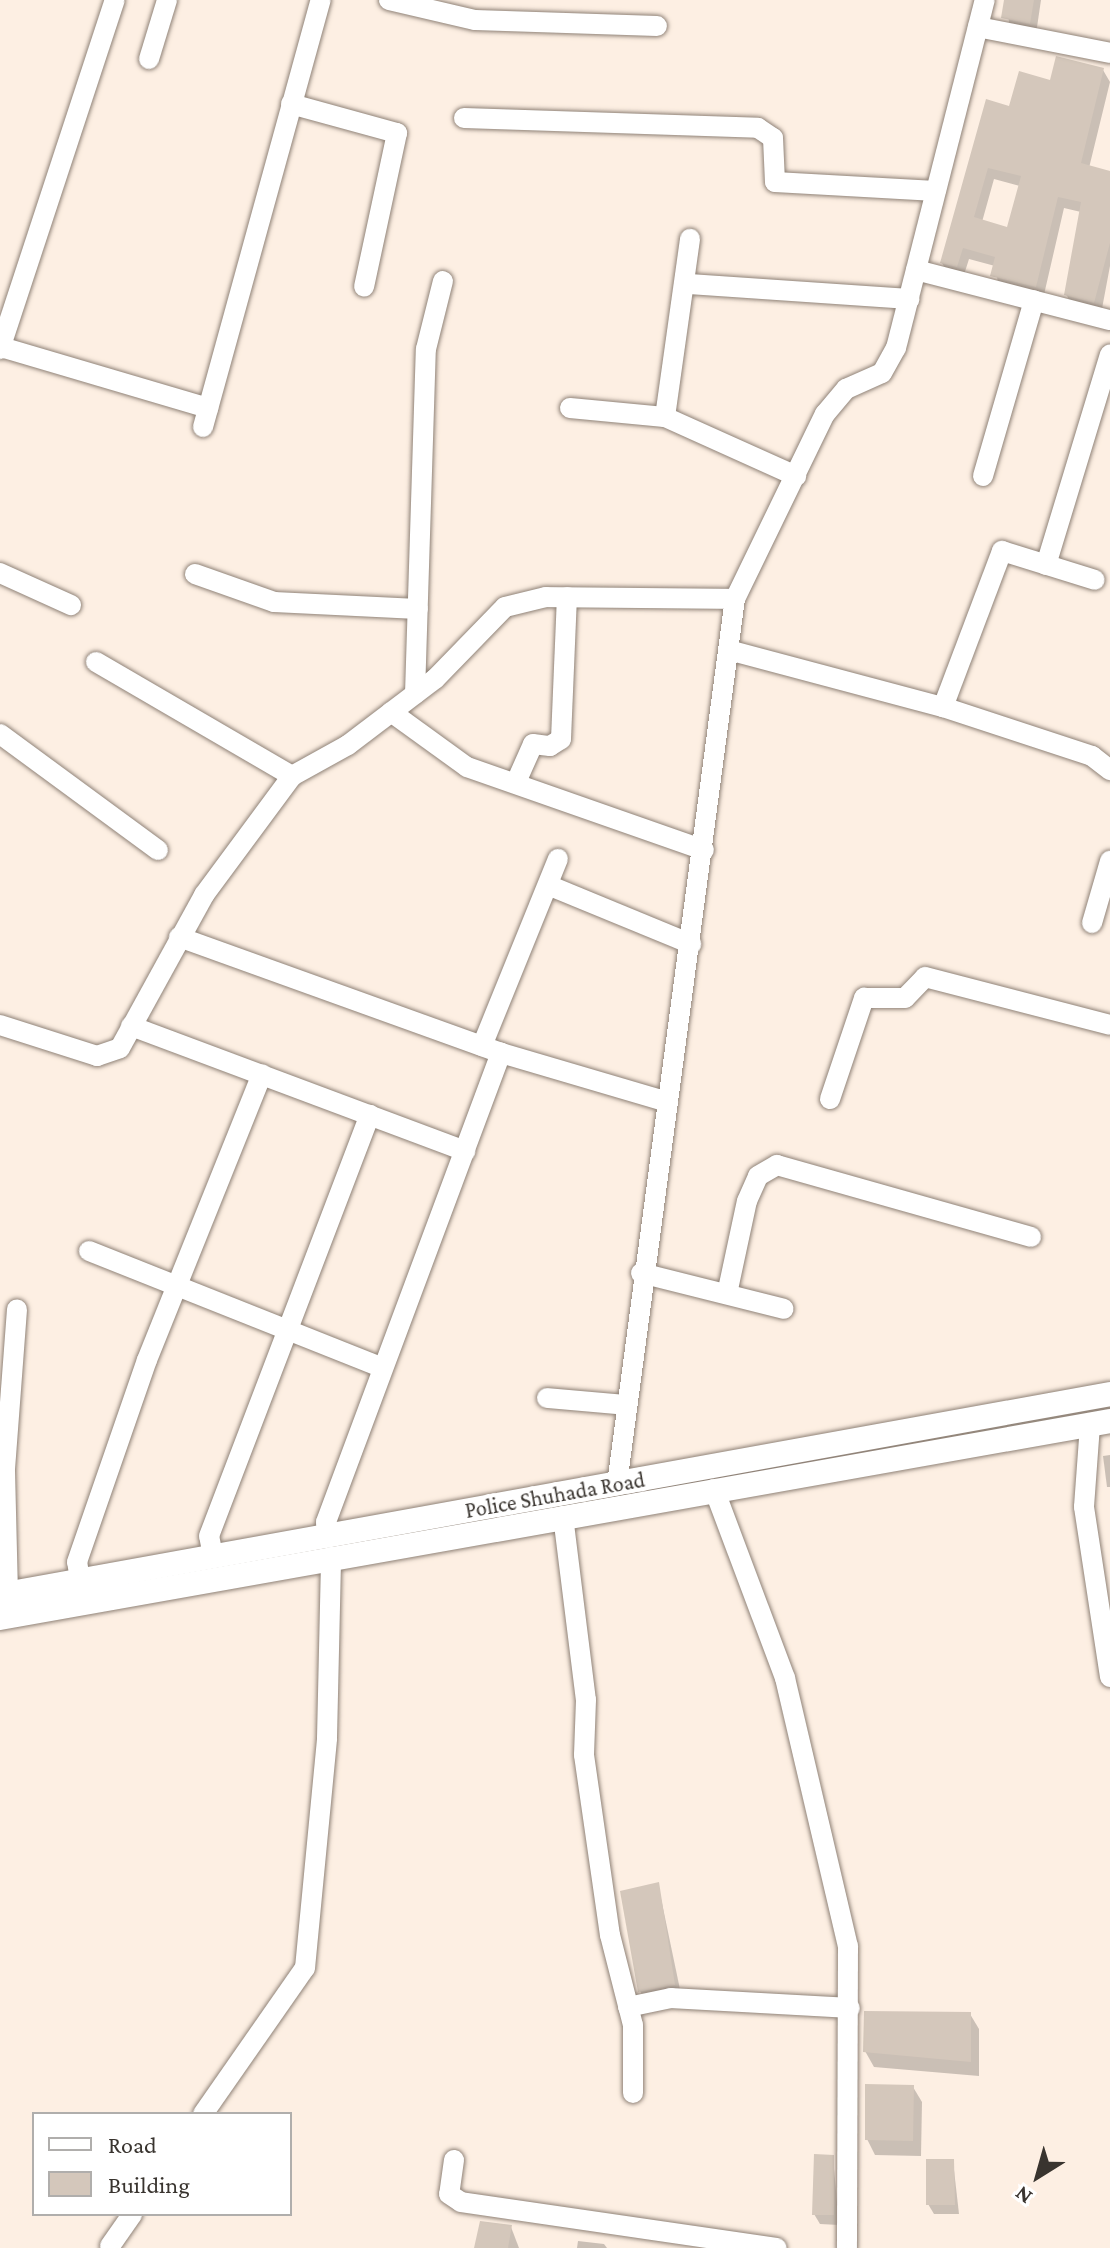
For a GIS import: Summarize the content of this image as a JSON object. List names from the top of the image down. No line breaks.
{"streets":{"main road":["Police Shuhada Road"]},"legend":["Road","Building"],"north":"bottom left"}
